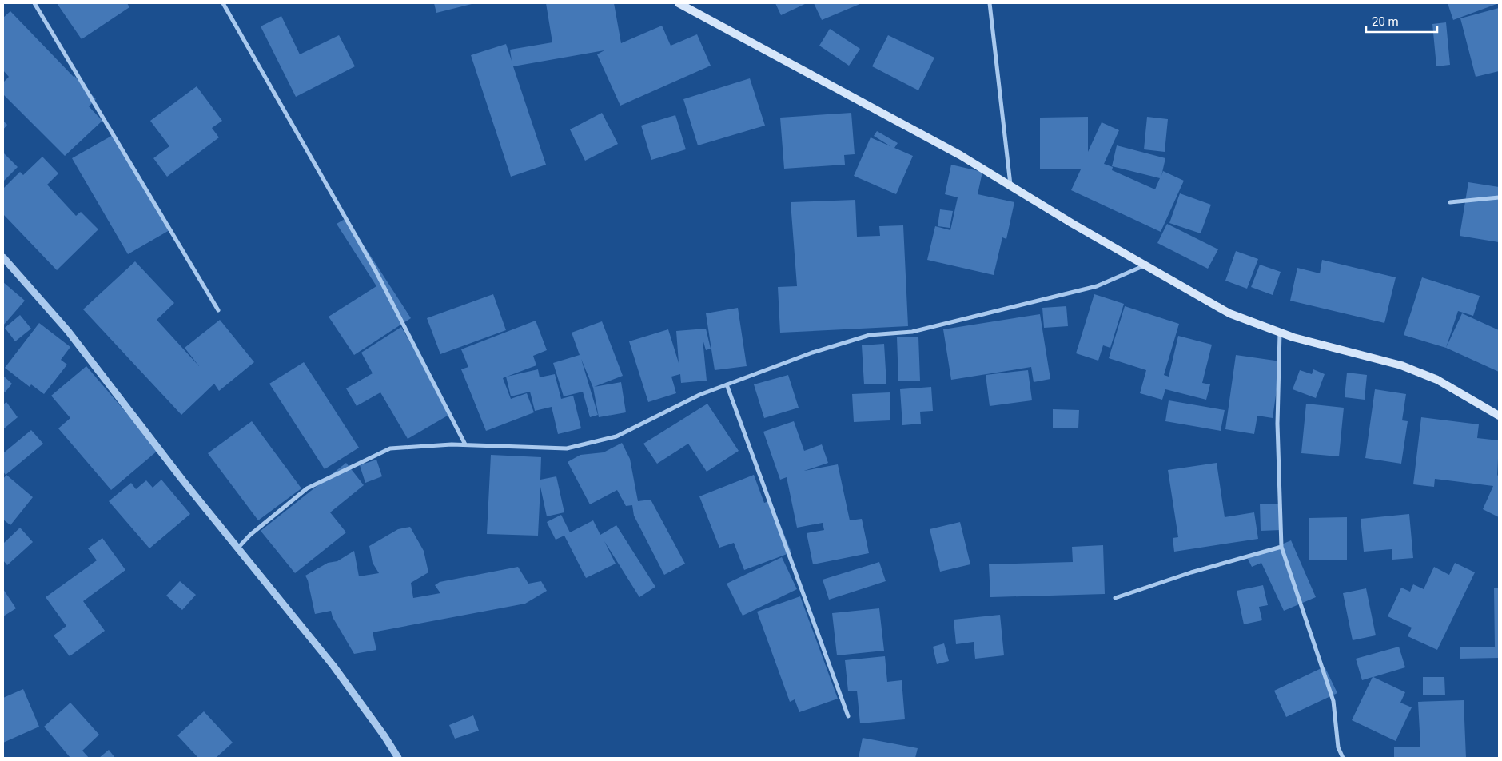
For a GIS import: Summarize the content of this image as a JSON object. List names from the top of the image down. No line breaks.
{"scale_bar":"20 m"}
